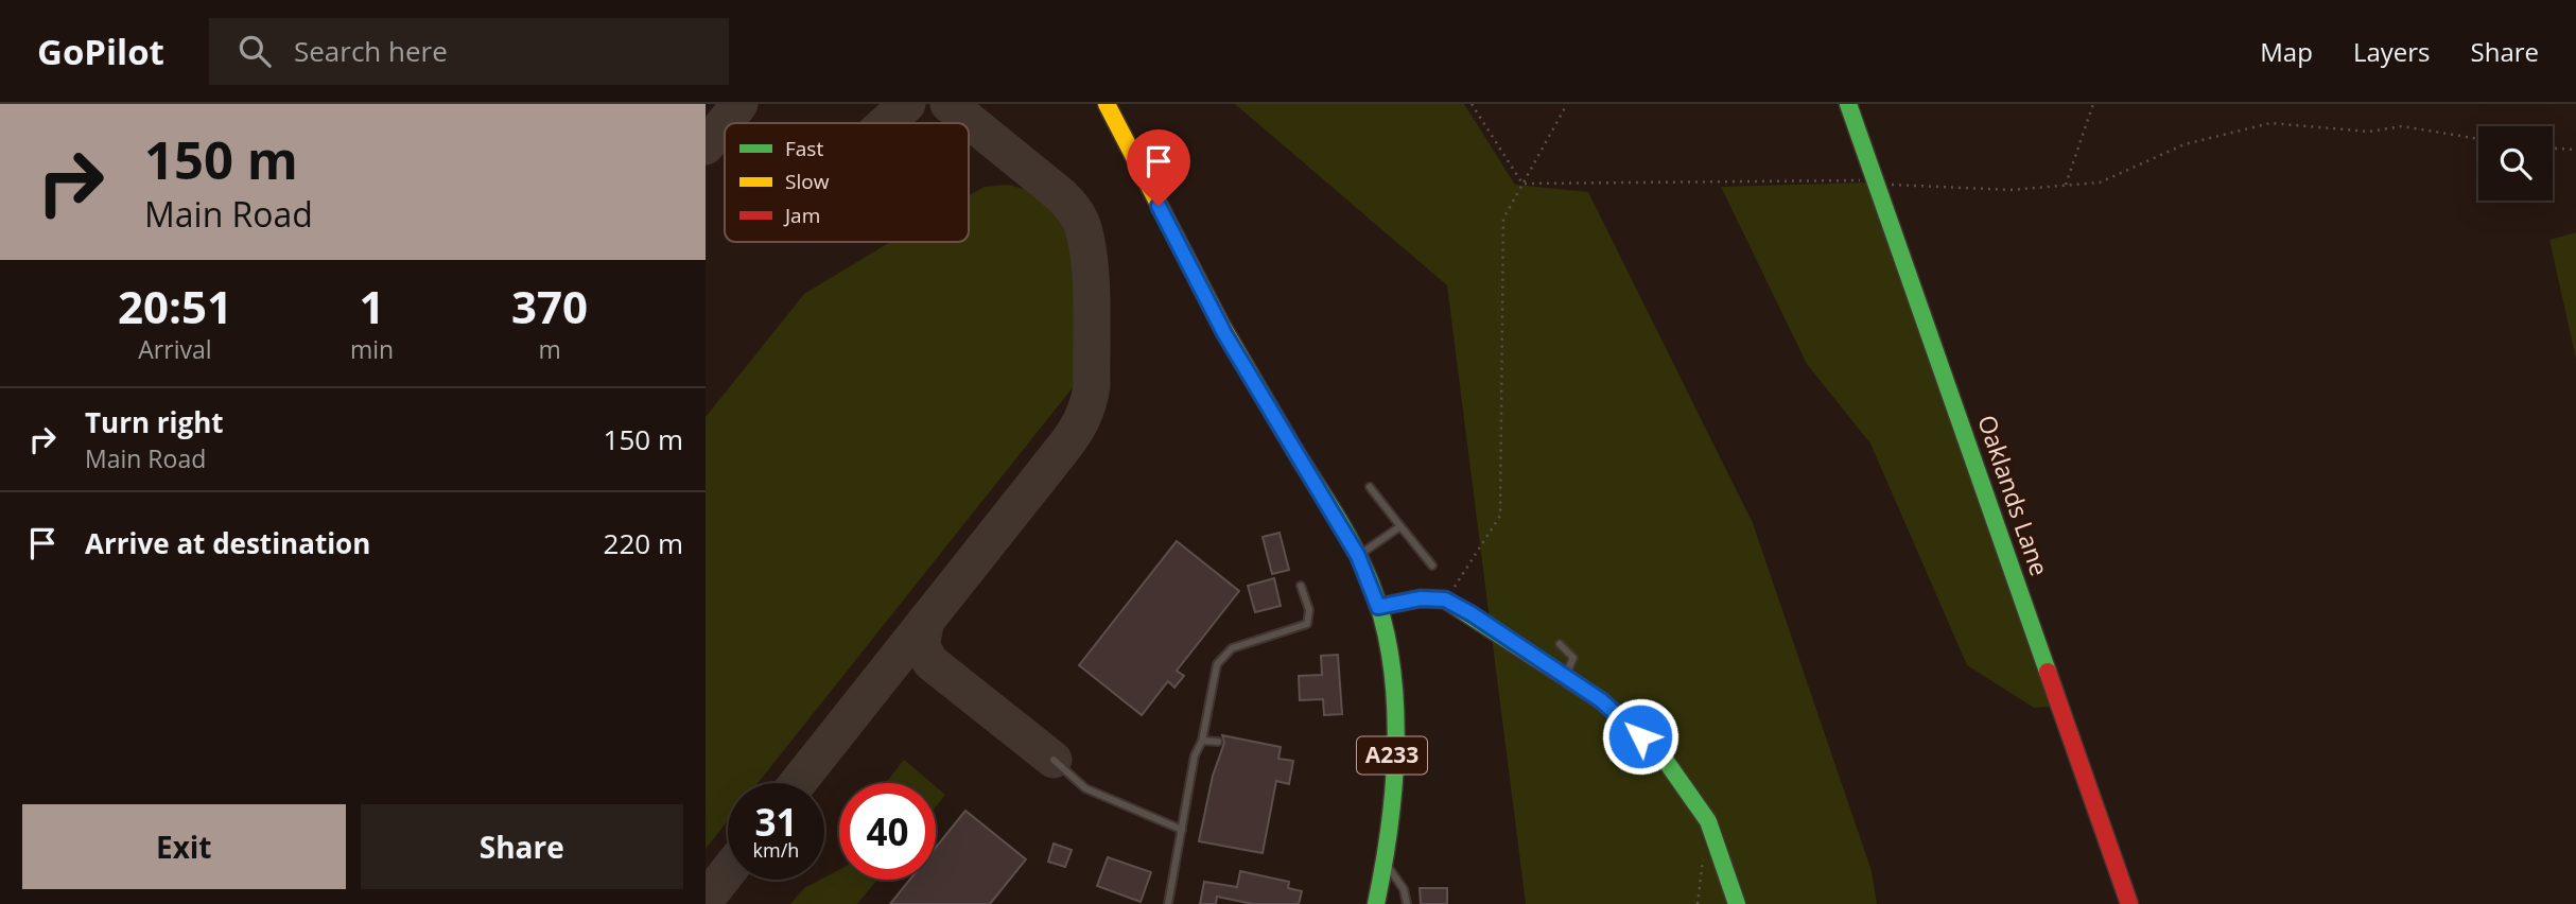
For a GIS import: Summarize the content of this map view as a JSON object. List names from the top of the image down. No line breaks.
{"streets":{"street":["Oaklands Lane","A233"]},"legend":["Fast","Slow","Jam"],"page":{"header":"GoPilot","search":"Search here","nav":["Map","Layers","Share"],"turn":["150 m","Main Road"],"eta":["20:51","Arrival","1","min","370","m"],"list":[{"name":"Turn right","note":"Main Road","value":"150 m"},{"name":"Arrive at destination","value":"220 m"}],"speed":"31 km/h","limit":"40","buttons":["Exit","Share"]}}
